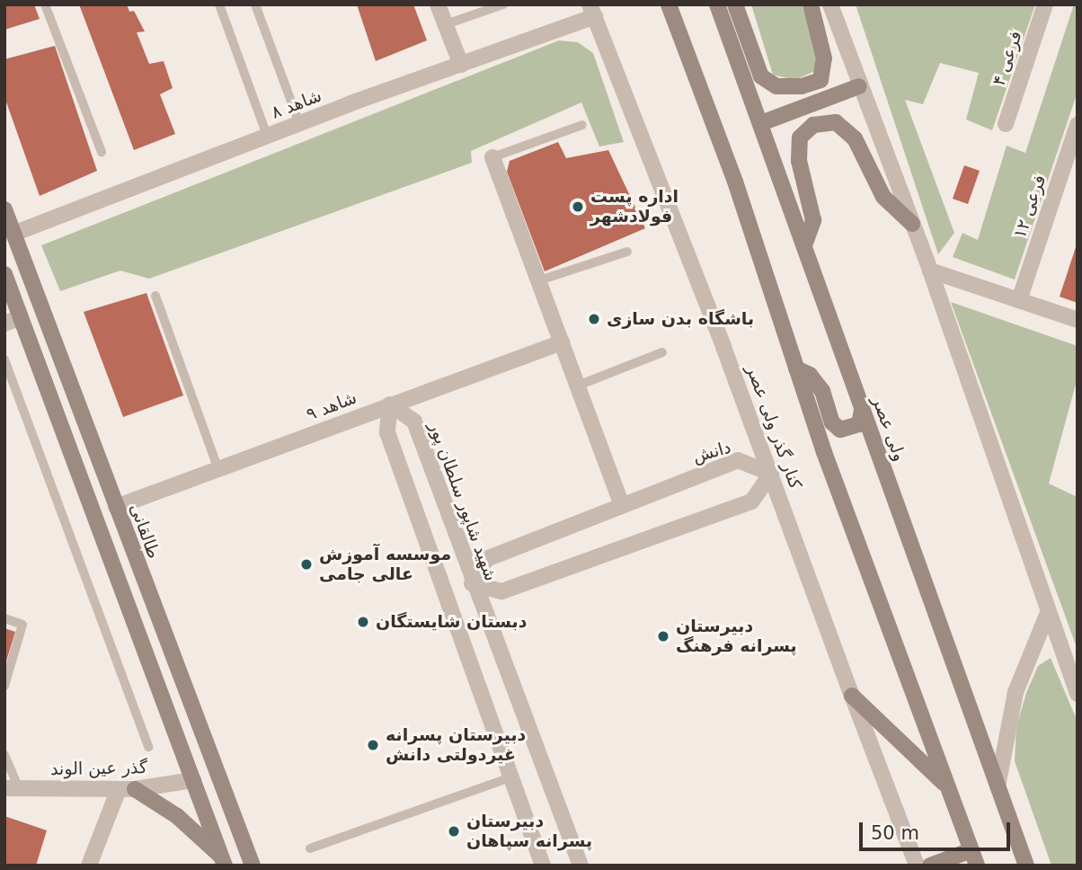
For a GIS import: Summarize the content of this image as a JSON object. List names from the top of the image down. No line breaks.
{"streets":{"main road":["ولی عصر","طالقانی"],"street":["فرعی ۴","شاهد ۸","فرعی ۱۲","شاهد ۹","کنار گذر ولی عصر","دانش","شهید شاپور سلطان پور","گذر عین الوند"]},"crossings":[["شاهد ۸","کنار گذر ولی عصر"],["شاهد ۸","طالقانی"],["شاهد ۹","شهید شاپور سلطان پور"],["شاهد ۹","طالقانی"],["کنار گذر ولی عصر","دانش"],["دانش","شهید شاپور سلطان پور"]],"places":["اداره پست فولادشهر","باشگاه بدن سازی","موسسه آموزش عالی جامی","دبستان شایستگان","دبیرستان پسرانه فرهنگ","دبیرستان پسرانه غیردولتی دانش","دبیرستان پسرانه سپاهان"],"scale_bar":"50 m"}
